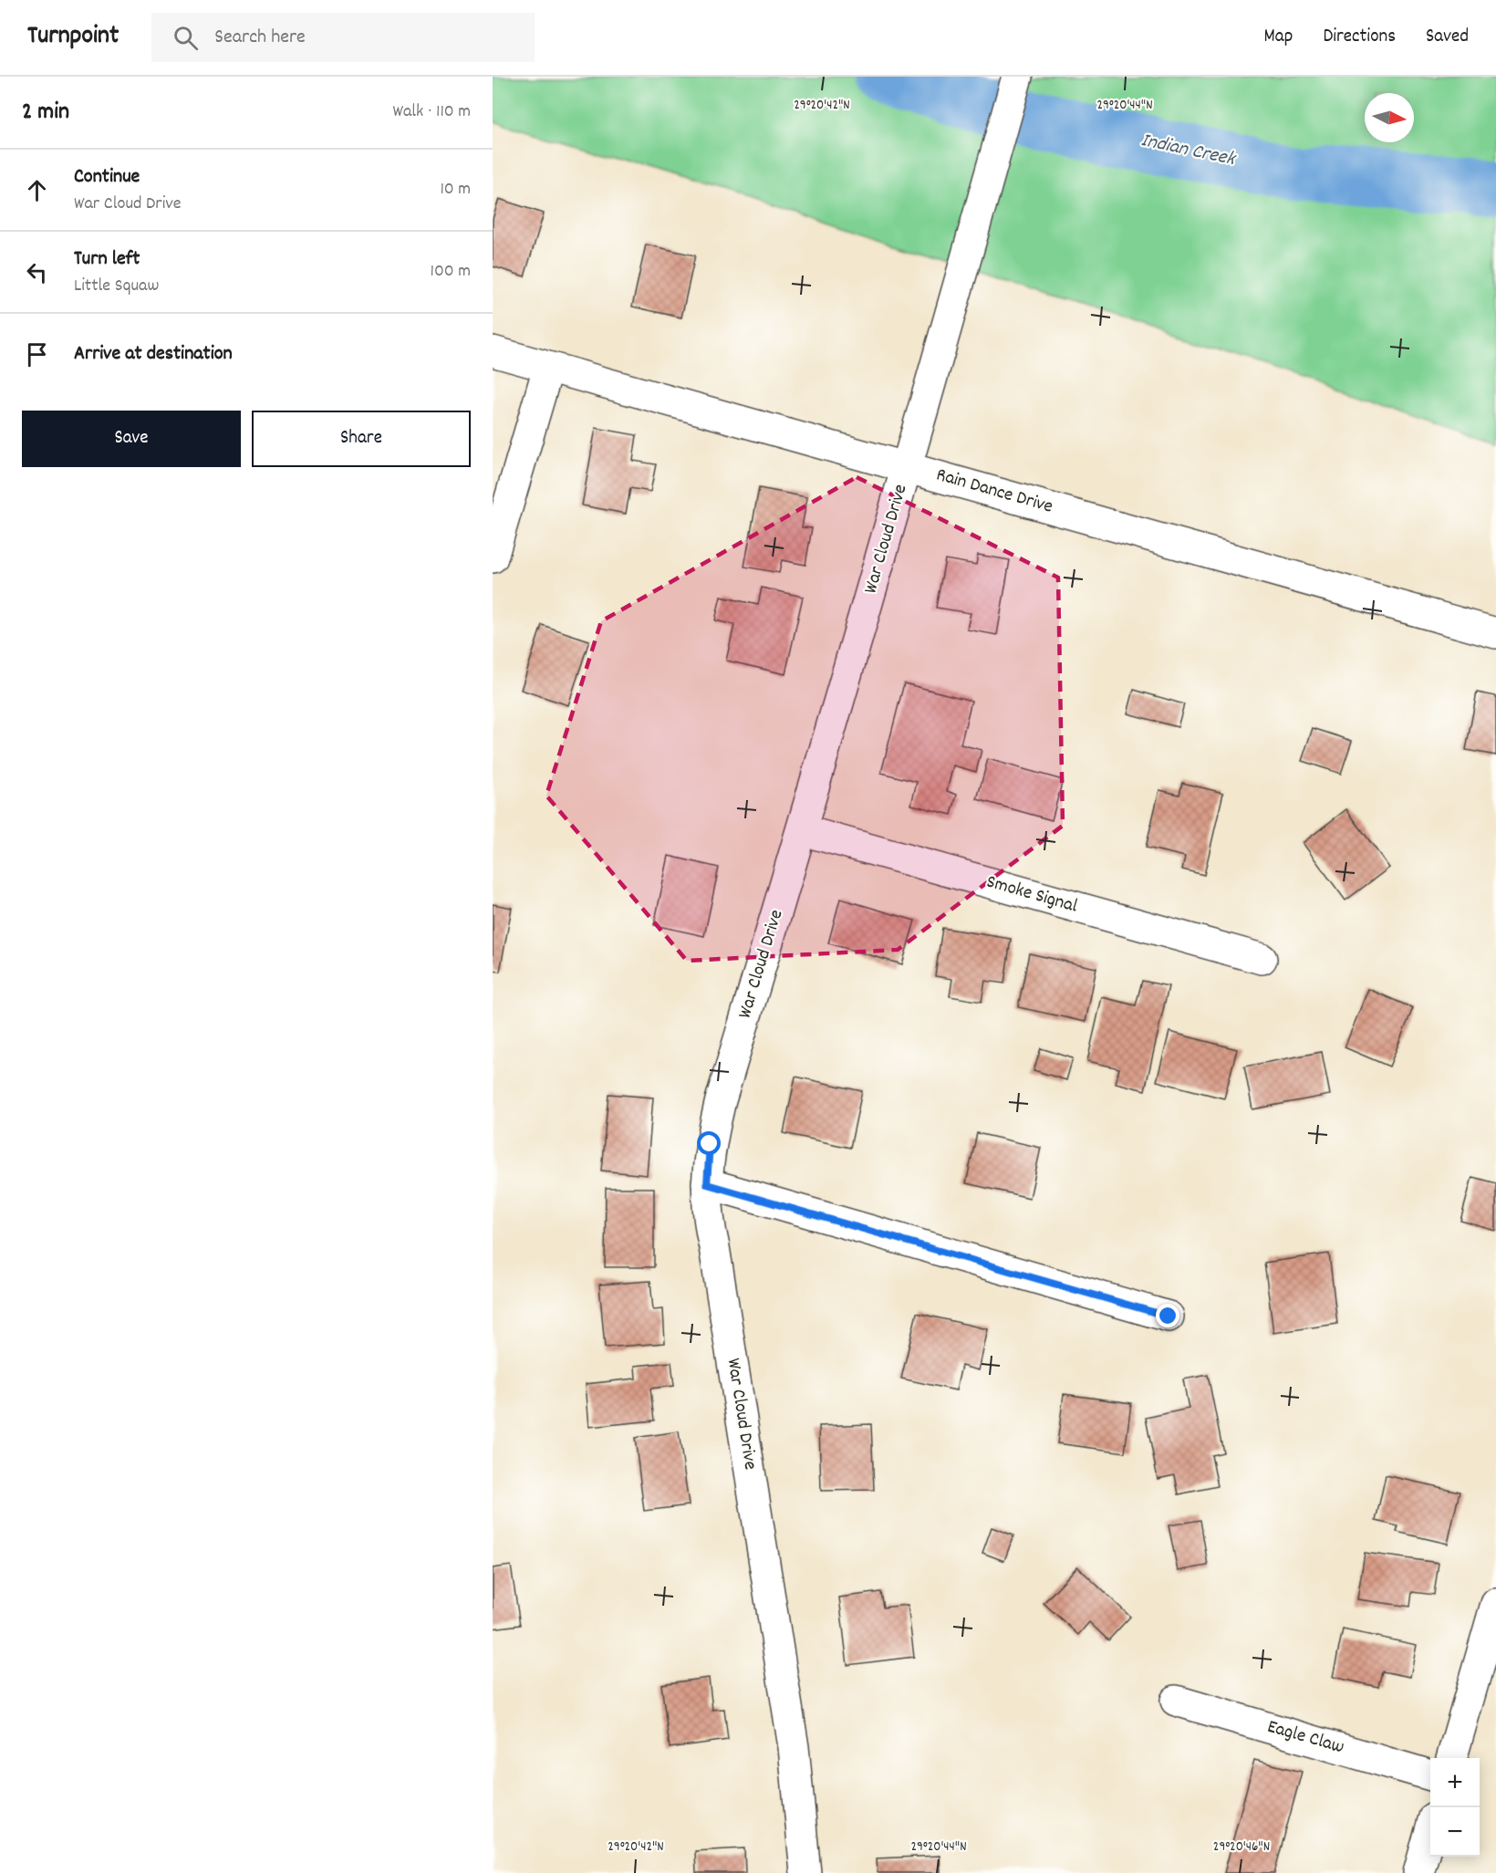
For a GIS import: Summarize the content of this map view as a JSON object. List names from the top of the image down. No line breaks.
{"streets":{"street":["Rain Dance Drive","War Cloud Drive","Smoke Signal","Eagle Claw"]},"crossings":[["Rain Dance Drive","War Cloud Drive"],["War Cloud Drive","Smoke Signal"]],"water":["Indian Creek"],"north":"right","page":{"header":"Turnpoint","search":"Search here","nav":["Map","Directions","Saved"],"heading":["2 min","Walk · 110 m"],"list":[["Continue","War Cloud Drive","10 m"],["Turn left","Little Squaw","100 m"],"Arrive at destination"],"buttons":["Save","Share"],"map_buttons":["+","−"]},"coordinates":["29°20'42\"N","29°20'44\"N","29°20'46\"N"]}
